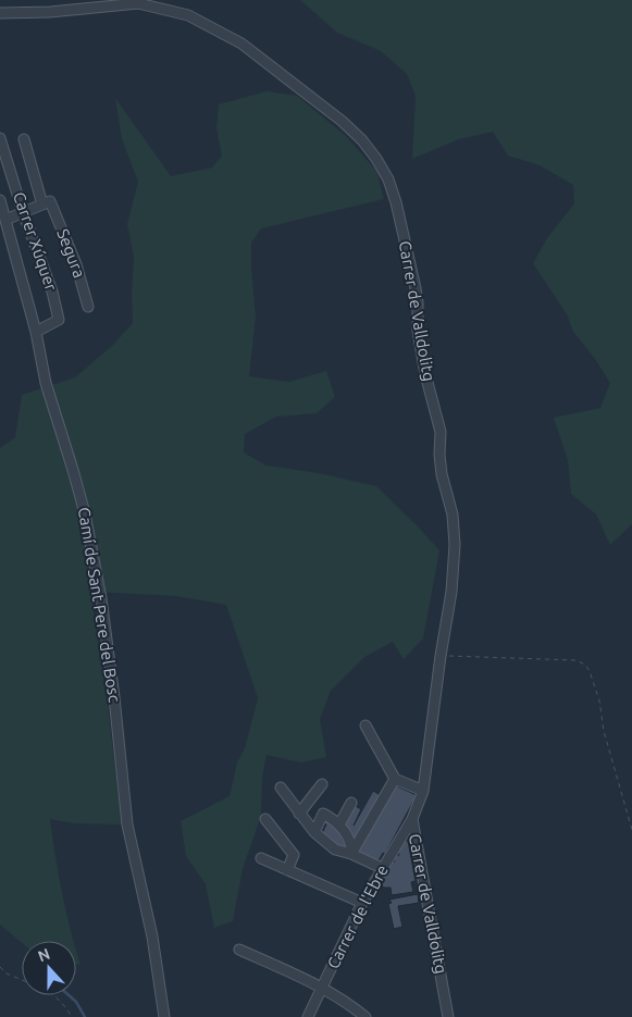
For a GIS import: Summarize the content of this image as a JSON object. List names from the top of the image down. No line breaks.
{"streets":{"street":["Carrer Xúquer","Segura","Carrer de Valldolitg","Camí de Sant Pere del Bosc","Carrer de l'Ebre"]},"crossings":[["Carrer Xúquer","Camí de Sant Pere del Bosc"],["Carrer de Valldolitg","Carrer de l'Ebre"]],"north":"top"}
